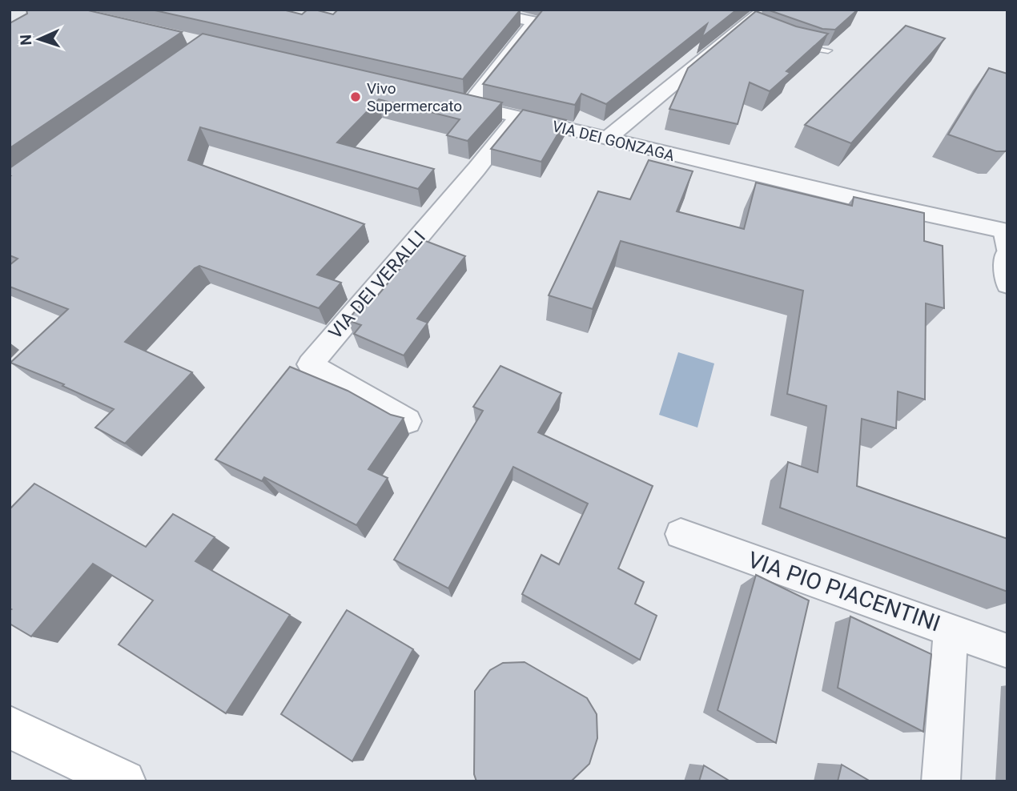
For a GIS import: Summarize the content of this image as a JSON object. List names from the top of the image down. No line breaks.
{"streets":{"street":["VIA DEI GONZAGA","VIA DEI VERALLI","VIA PIO PIACENTINI"]},"crossings":[["VIA DEI GONZAGA","VIA DEI VERALLI"]],"places":["Vivo Supermercato"],"north":"left"}
